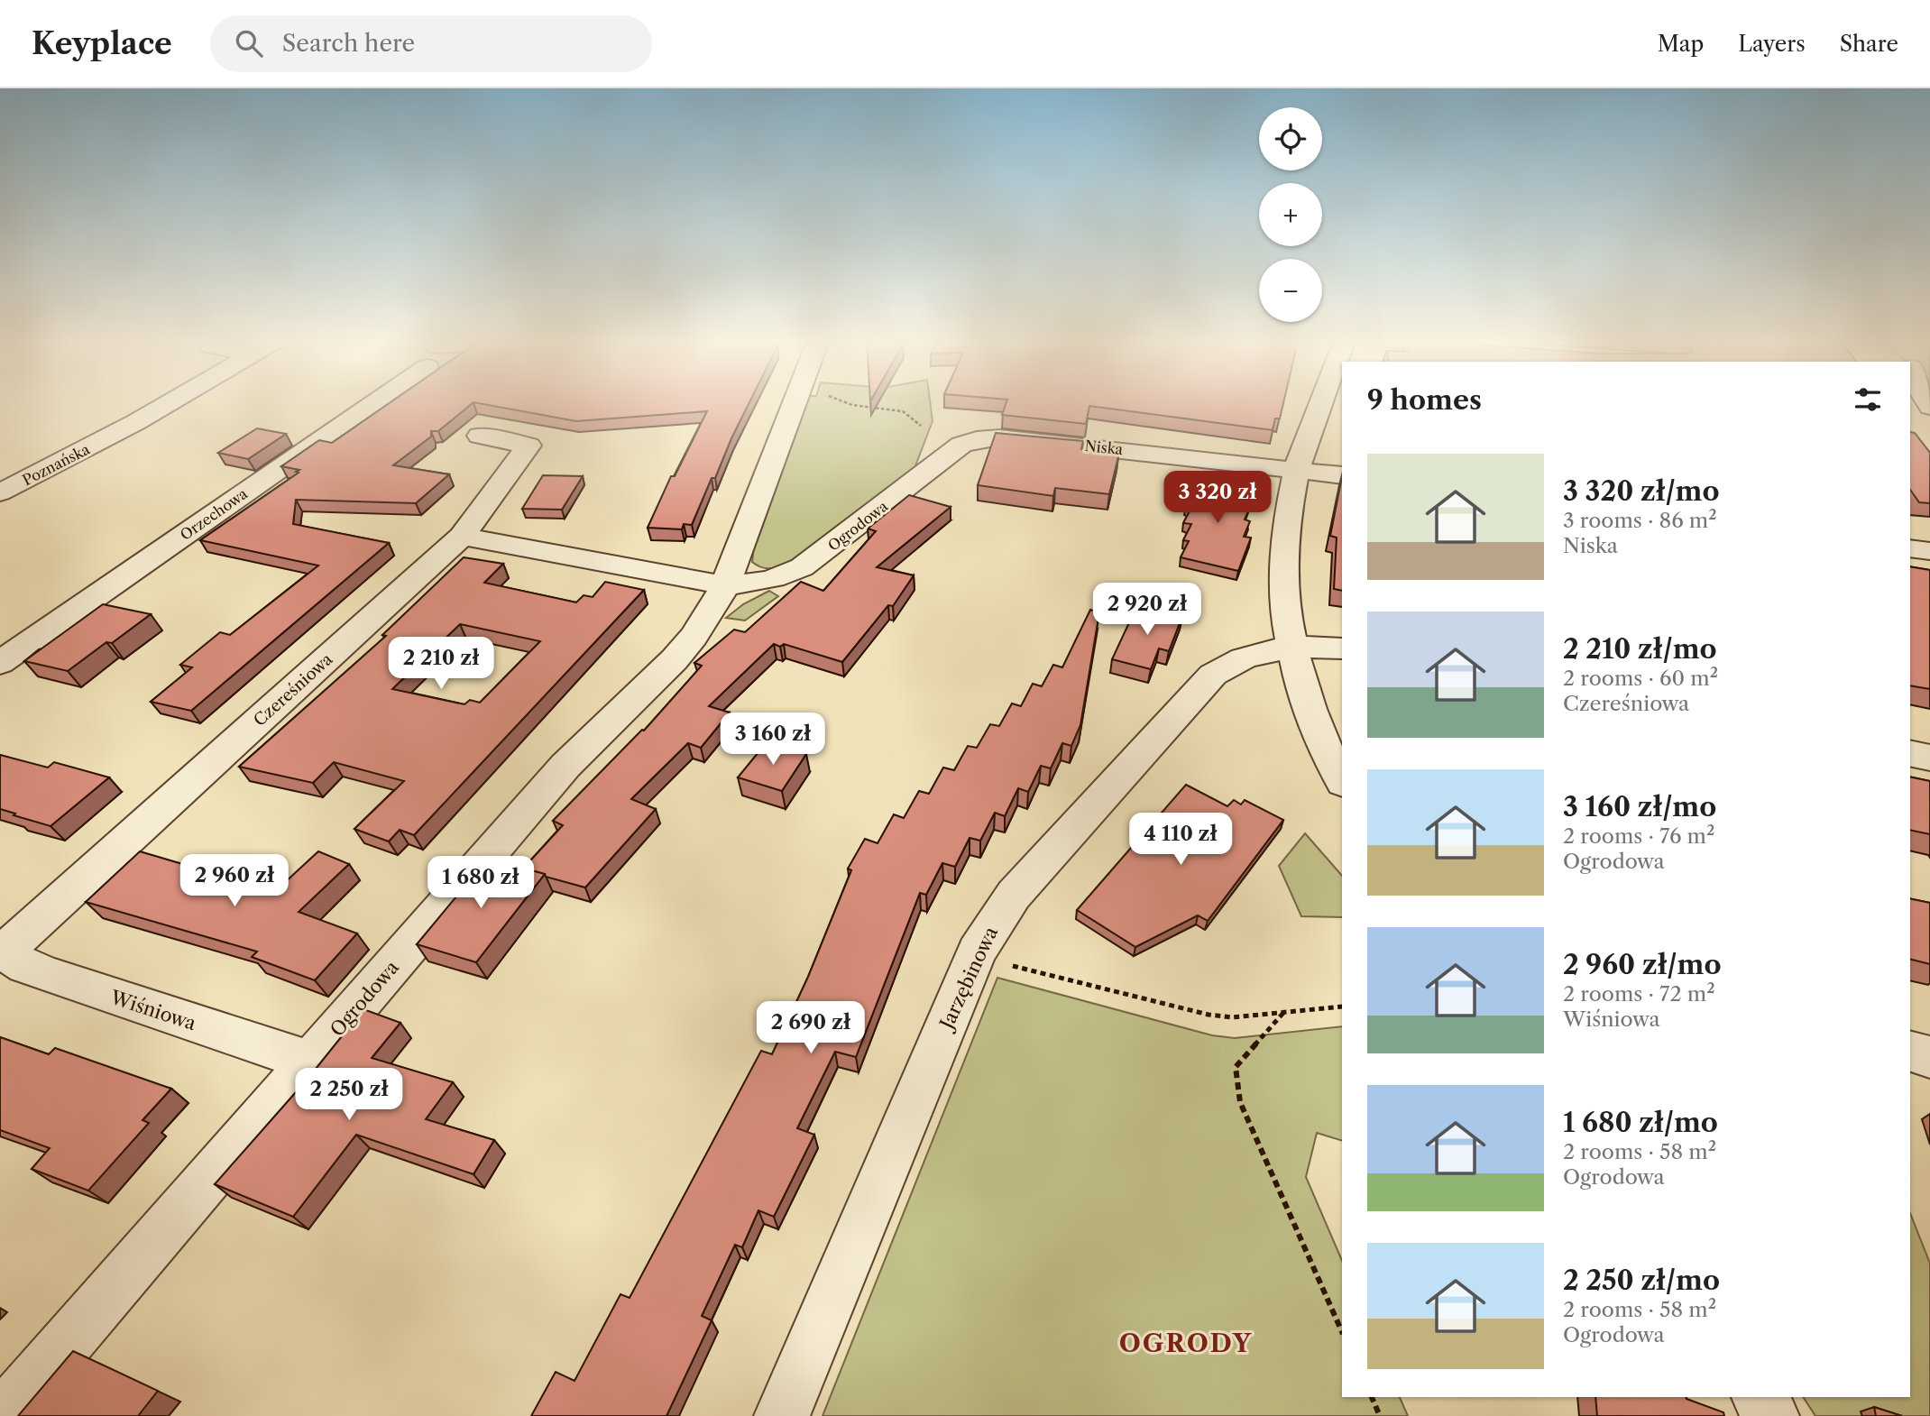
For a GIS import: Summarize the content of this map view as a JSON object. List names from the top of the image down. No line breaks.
{"streets":{"street":["Niska","Poznańska","Orzechowa","Ogrodowa","Czereśniowa","Jarzębinowa","Wiśniowa"]},"crossings":[["Niska","Ogrodowa"],["Ogrodowa","Wiśniowa"],["Czereśniowa","Wiśniowa"]],"districts":["OGRODY"],"page":{"header":"Keyplace","search":"Search here","nav":["Map","Layers","Share"],"map_buttons":["+","−"],"heading":"9 homes","list":[{"name":"3 320 zł/mo","note":"3 rooms · 86 m² · Niska"},{"name":"2 210 zł/mo","note":"2 rooms · 60 m² · Czereśniowa"},{"name":"3 160 zł/mo","note":"2 rooms · 76 m² · Ogrodowa"},{"name":"2 960 zł/mo","note":"2 rooms · 72 m² · Wiśniowa"},{"name":"1 680 zł/mo","note":"2 rooms · 58 m² · Ogrodowa"},{"name":"2 250 zł/mo","note":"2 rooms · 58 m² · Ogrodowa"}],"price":["3 320 zł","2 920 zł","2 210 zł","3 160 zł","4 110 zł","2 960 zł","1 680 zł","2 690 zł","2 250 zł"]}}
